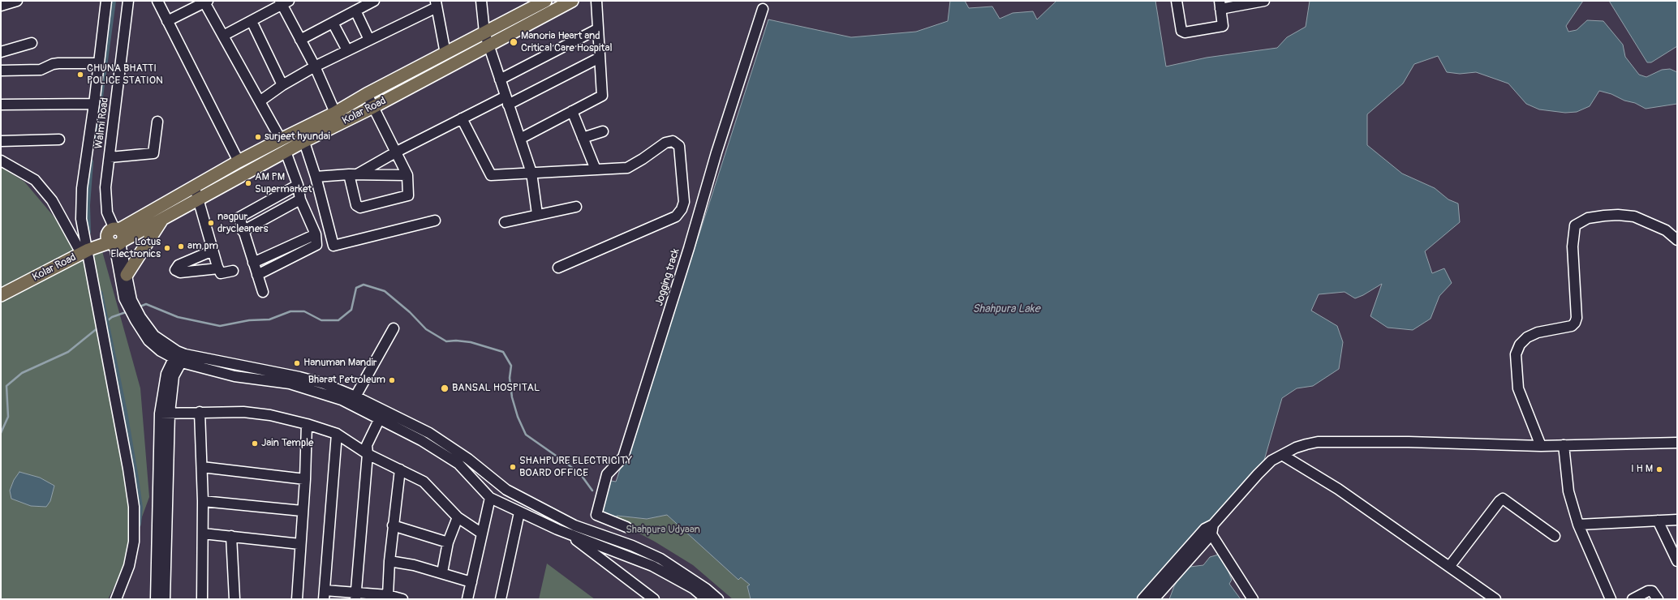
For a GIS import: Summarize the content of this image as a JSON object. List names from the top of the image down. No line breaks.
{"streets":{"main road":["Kolar Road"],"street":["Walmi Road","Jogging track"]},"crossings":[["Kolar Road","Walmi Road"]],"water":["Shahpura Lake"],"parks":["Shahpura Udyaan"],"places":["Manoria Heart and Critical Care Hospital","CHUNA BHATTI POLICE STATION","surjeet hyundai","AM PM Supermarket","nagpur drycleaners","am pm","Lotus Electronics","Hanuman Mandir","Bharat Petroleum","BANSAL HOSPITAL","Jain Temple","SHAHPURE ELECTRICITY BOARD OFFICE","I H M"]}
